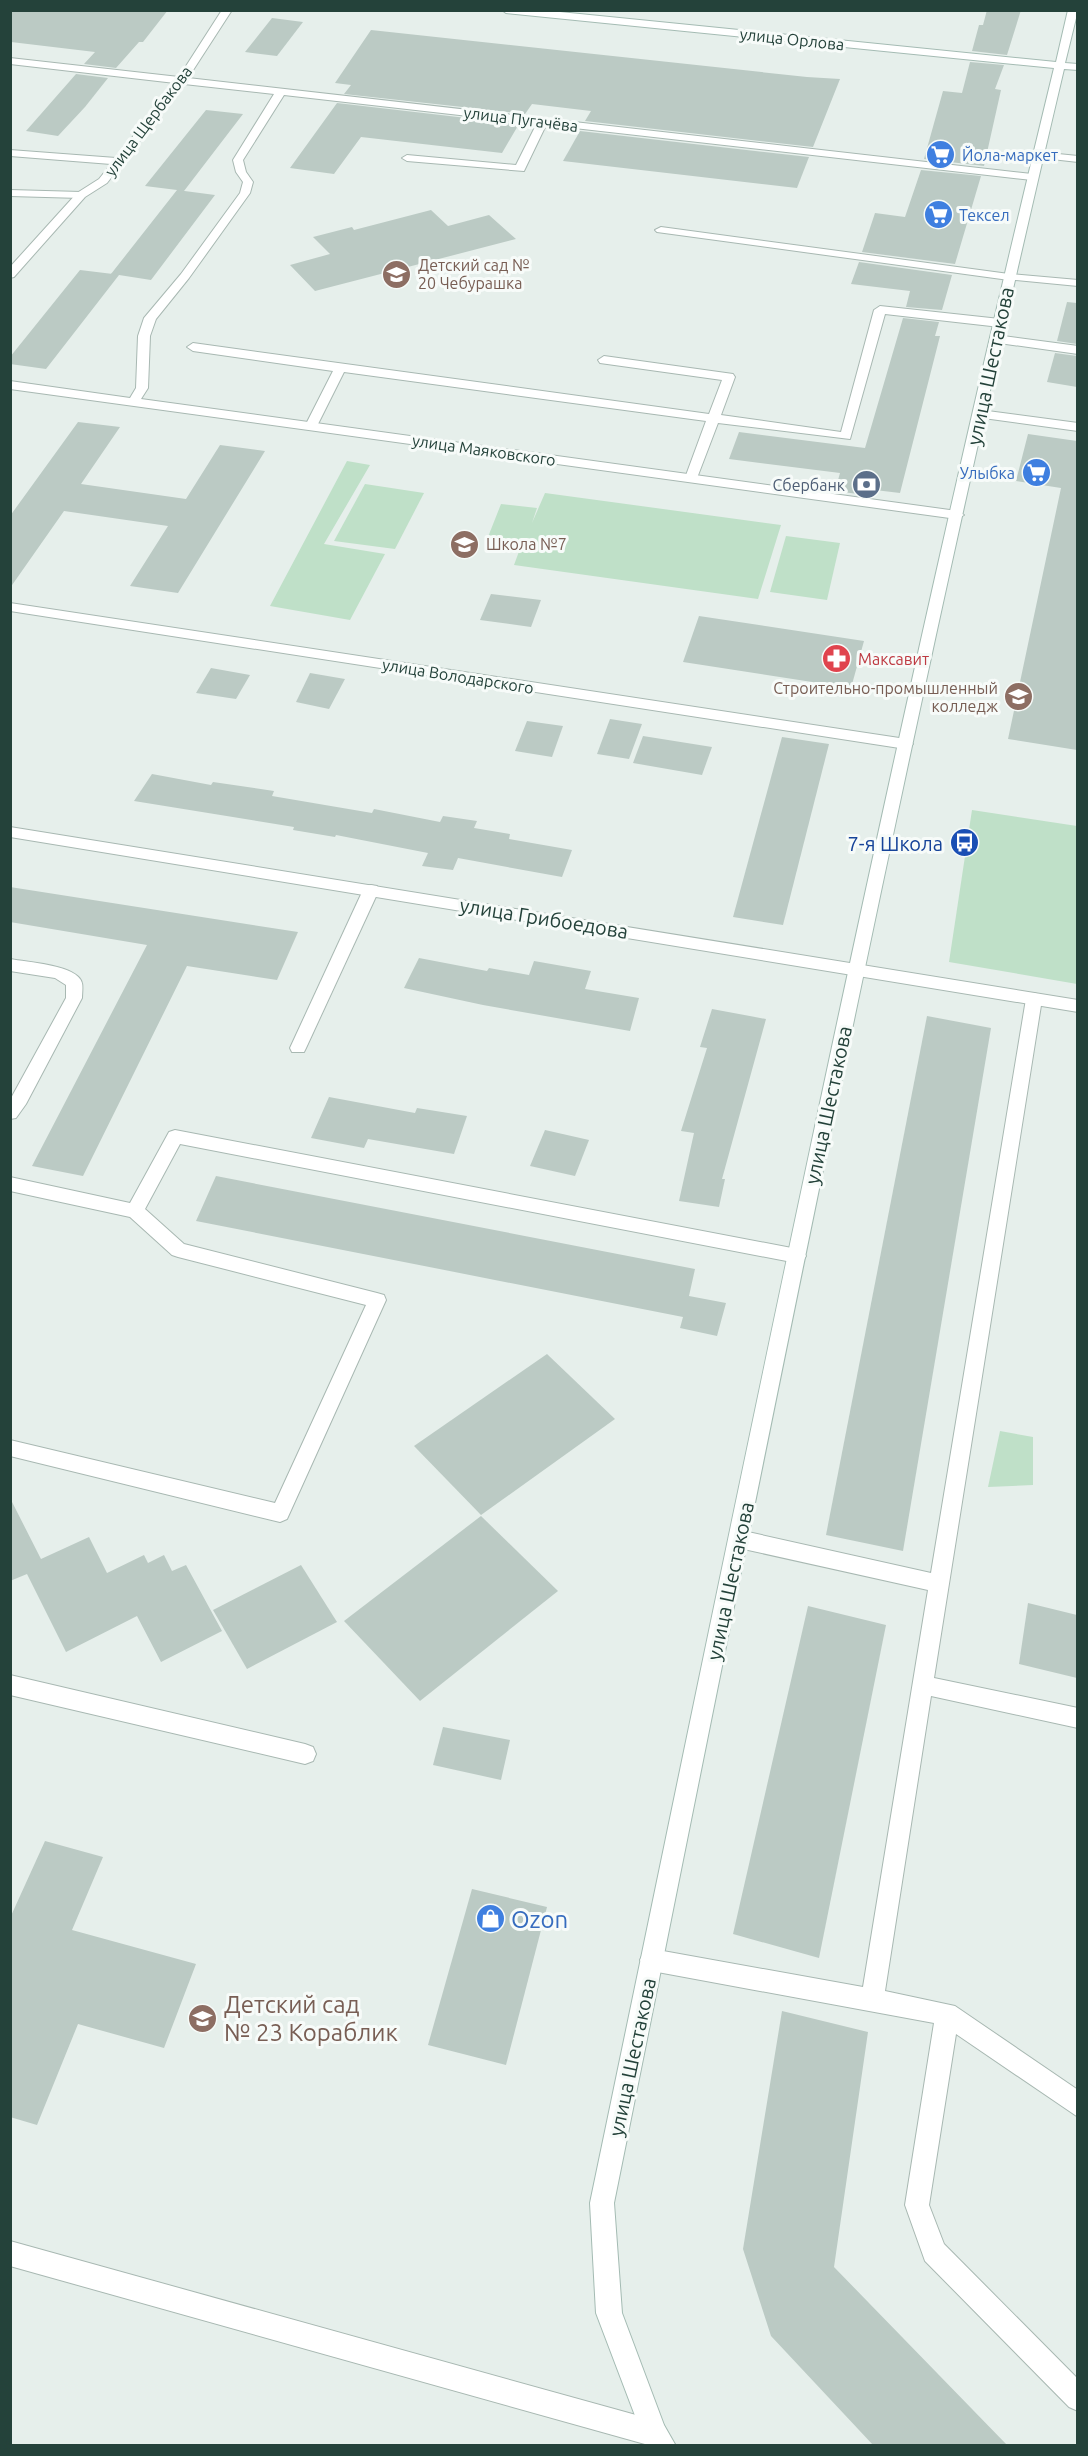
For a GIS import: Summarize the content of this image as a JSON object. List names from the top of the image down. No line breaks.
{"streets":{"street":["улица Орлова","улица Пугачёва","улица Щербакова","улица Шестакова","улица Маяковского","улица Володарского","улица Грибоедова"]},"crossings":[["улица Орлова","улица Шестакова"],["улица Пугачёва","улица Щербакова"],["улица Пугачёва","улица Шестакова"],["улица Шестакова","улица Маяковского"],["улица Шестакова","улица Володарского"],["улица Шестакова","улица Грибоедова"]],"places":{"supermarket":["Йола-маркет","Тексел","Улыбка"],"school or university":["Детский сад № 20 Чебурашка","Школа №7","Строительно-промышленный колледж","Детский сад № 23 Кораблик"],"bank":["Сбербанк"],"pharmacy":["Максавит"],"bus stop":["7-я Школа"],"shop":["Ozon"]}}
